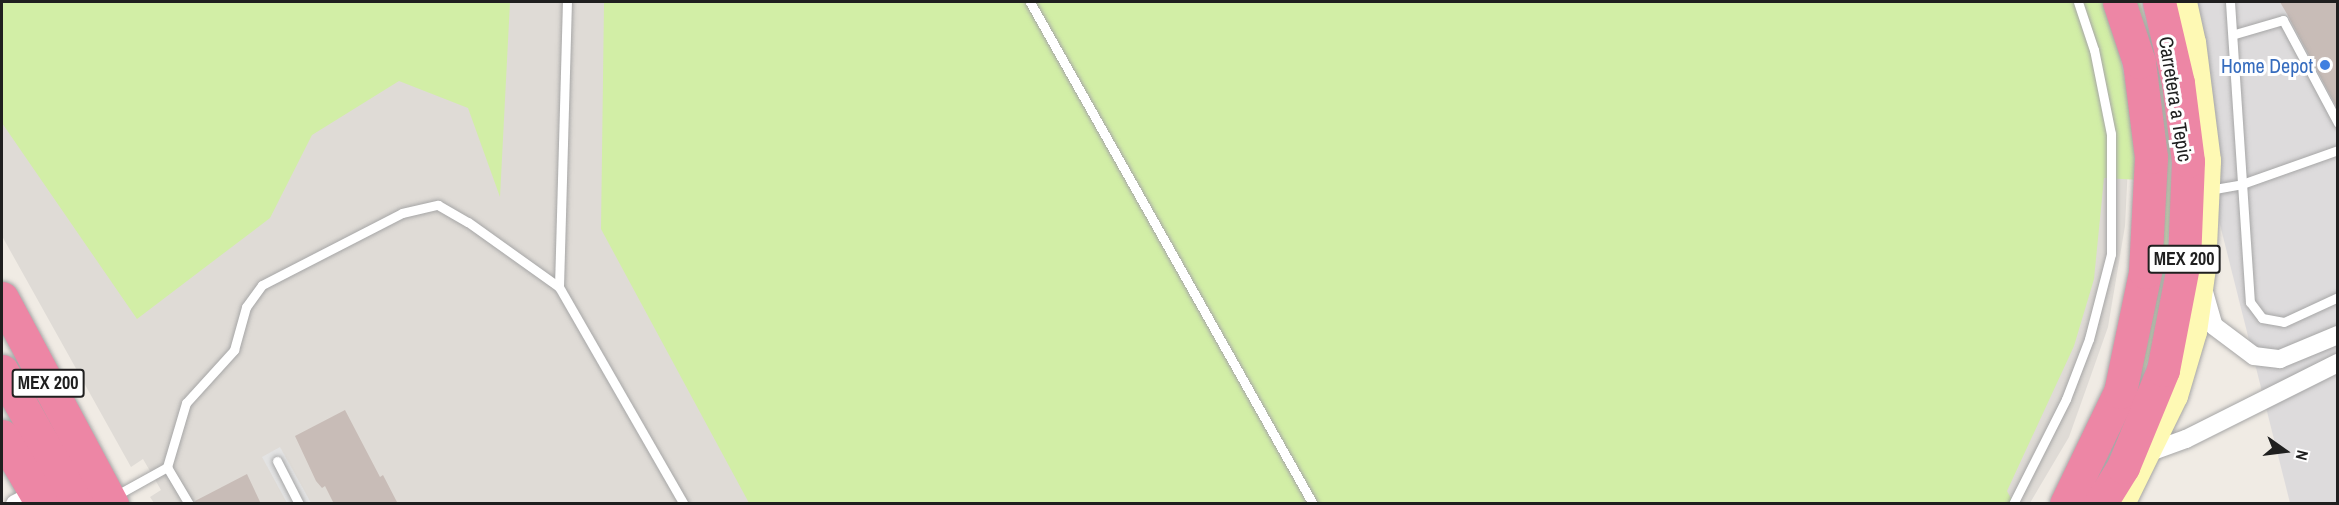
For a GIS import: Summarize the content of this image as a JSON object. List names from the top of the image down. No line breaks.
{"streets":{"highway":["Carretera a Tepic","MEX 200"]},"places":["Home Depot"],"north":"right"}
